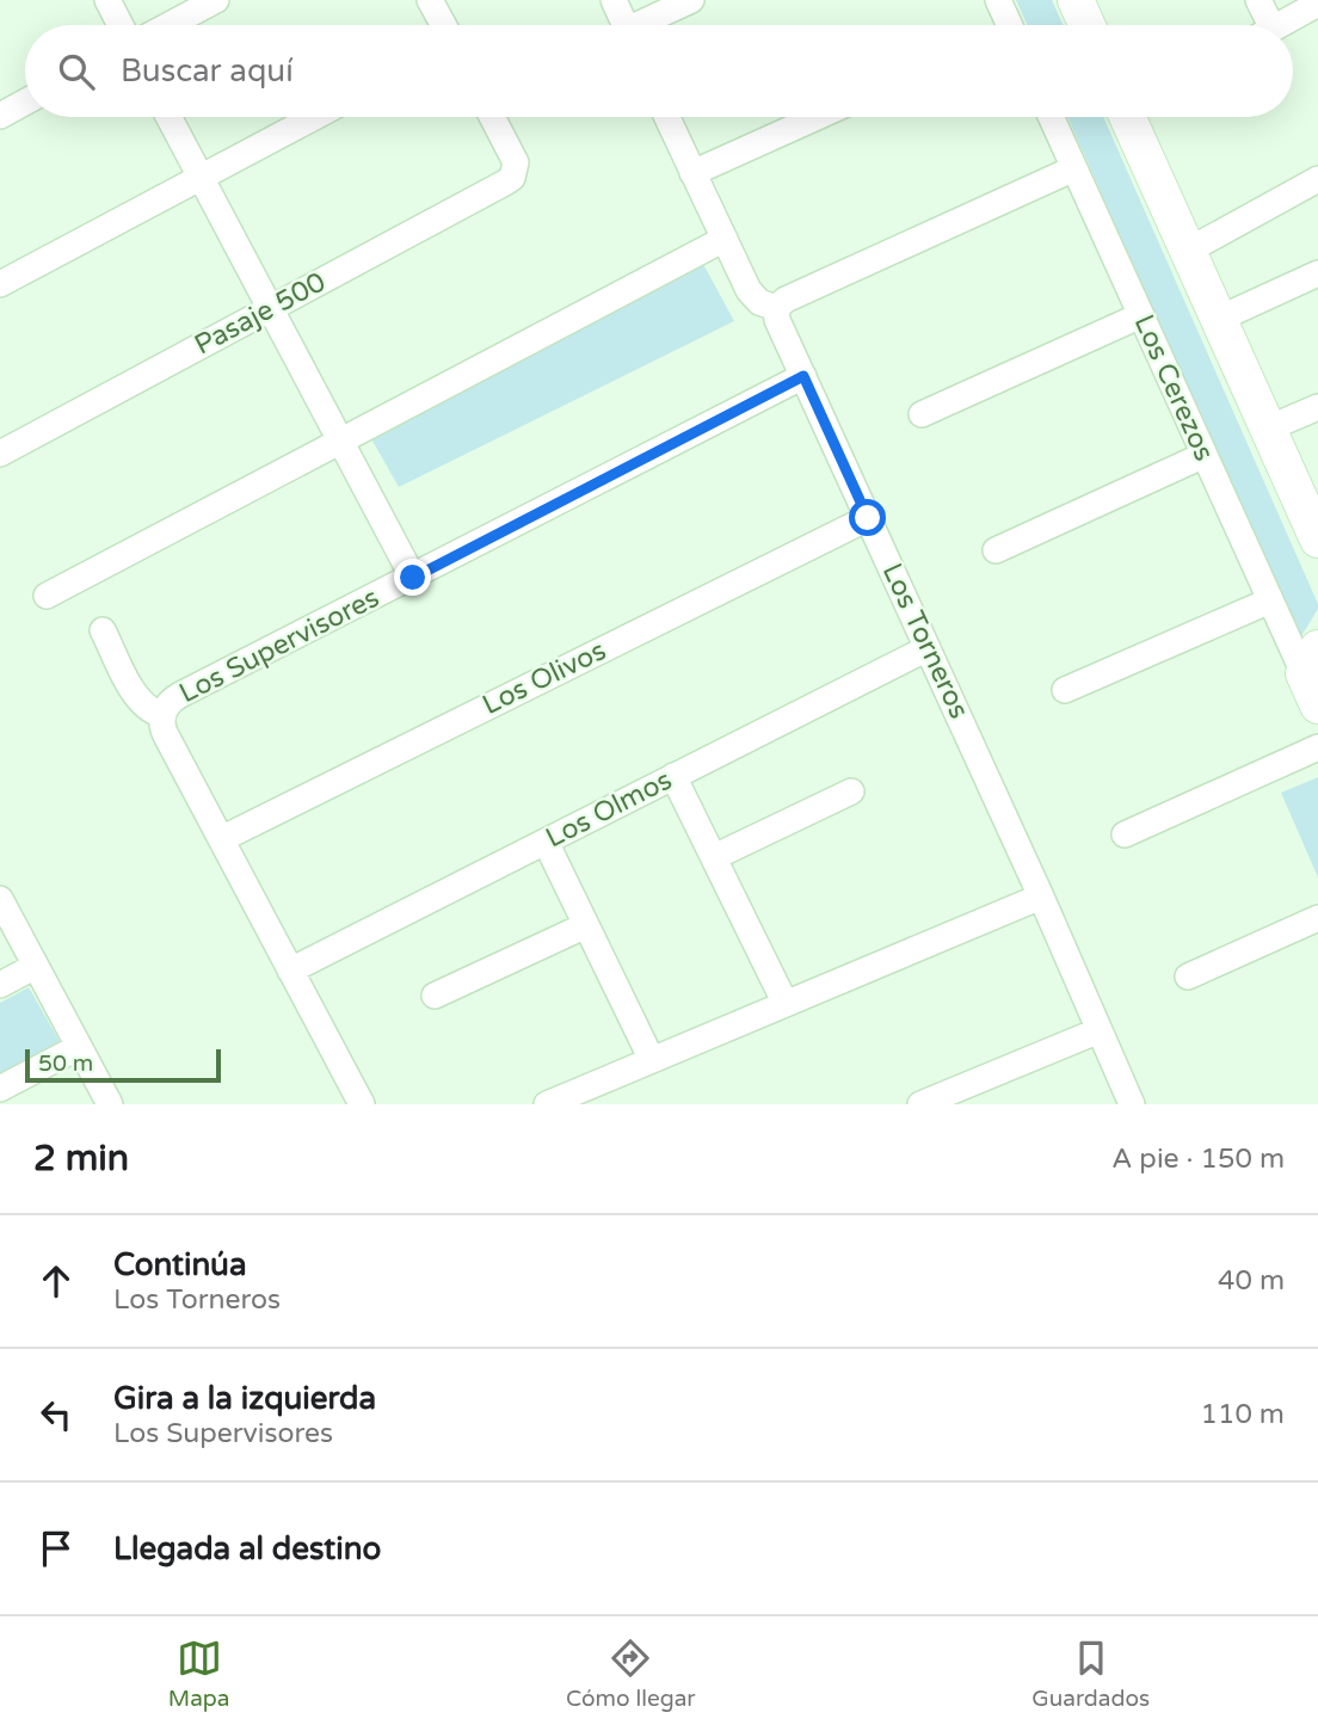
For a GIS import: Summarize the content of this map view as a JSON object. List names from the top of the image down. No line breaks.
{"streets":{"street":["Pasaje 500","Los Cerezos","Los Torneros","Los Supervisores","Los Olivos","Los Olmos"]},"crossings":[["Los Torneros","Los Supervisores"],["Los Torneros","Los Olivos"],["Los Torneros","Los Olmos"]],"scale_bar":"50 m","page":{"search":"Buscar aquí","scale":"50 m","heading":["2 min","A pie · 150 m"],"list":[["Continúa","Los Torneros","40 m"],["Gira a la izquierda","Los Supervisores","110 m"],"Llegada al destino"],"nav":["Mapa","Cómo llegar","Guardados"]}}
